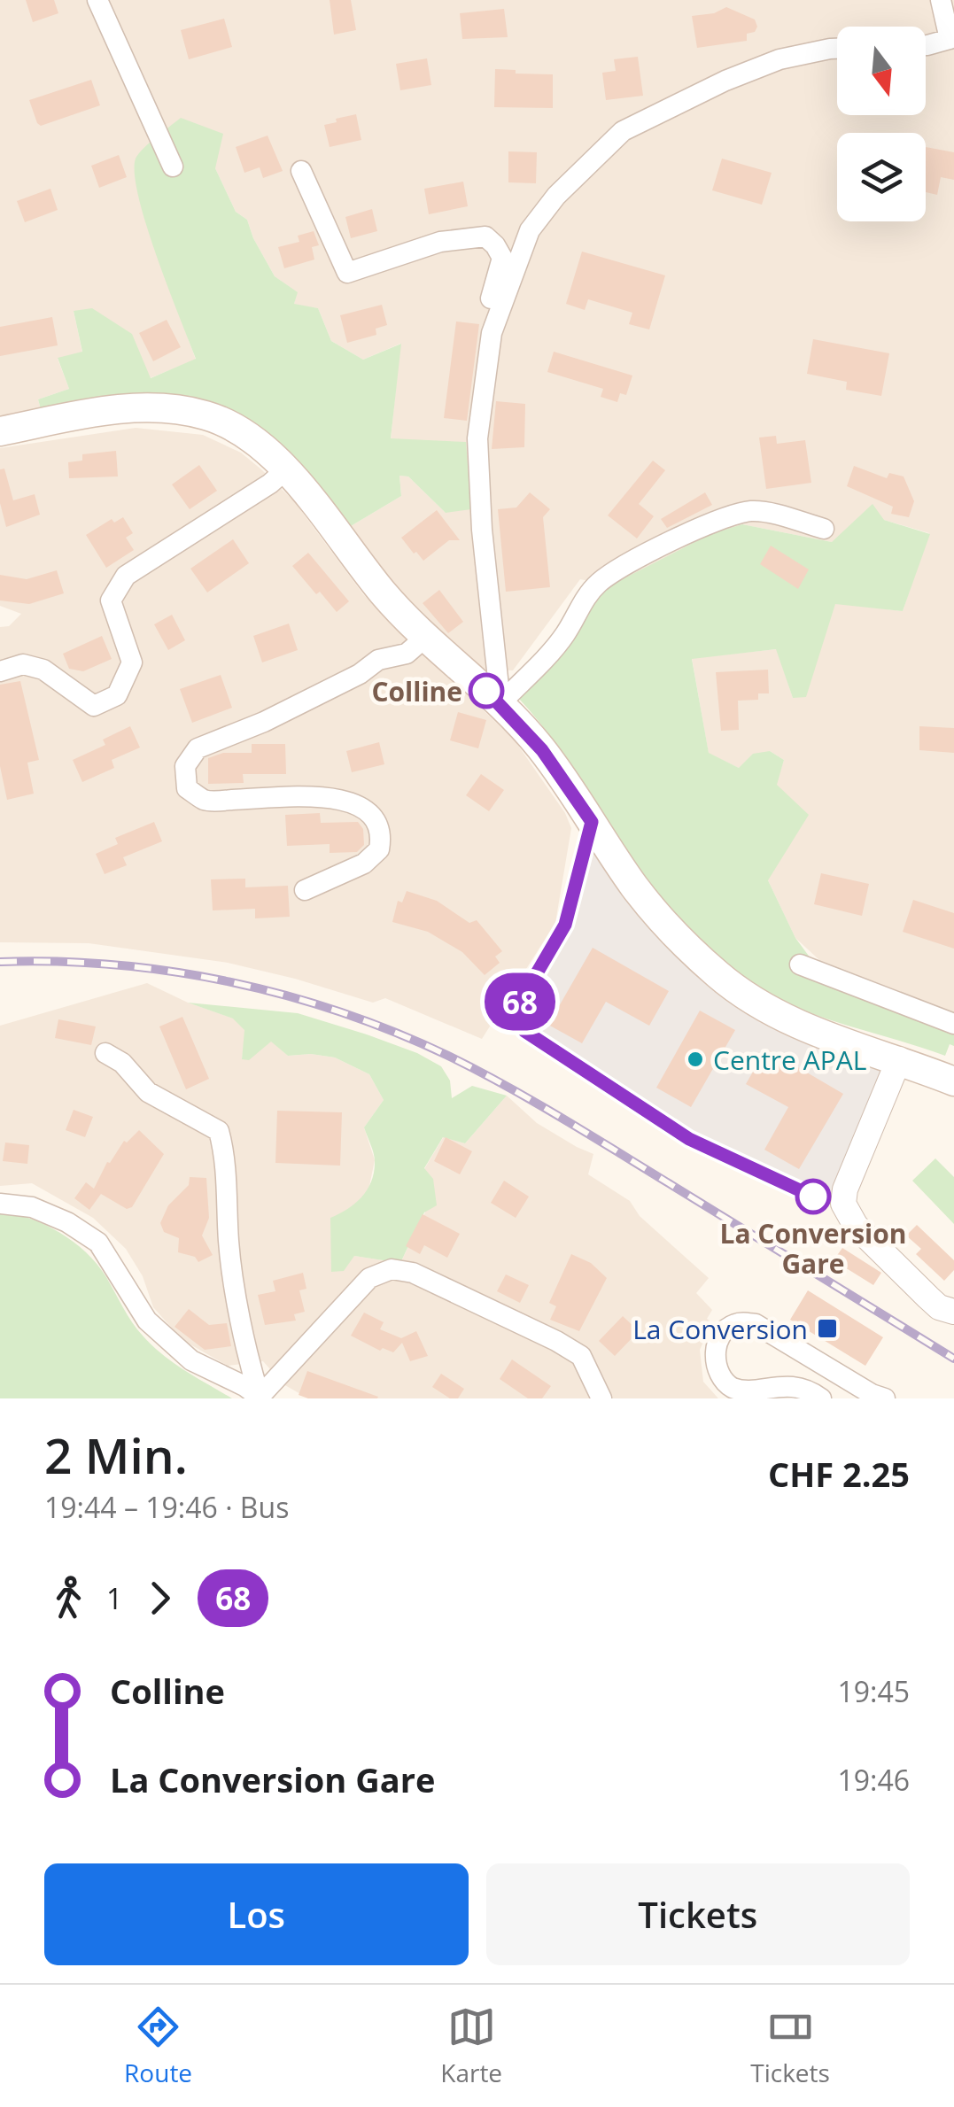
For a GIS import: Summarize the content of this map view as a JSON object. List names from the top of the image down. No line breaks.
{"places":{"other":["Colline","Centre APAL","La Conversion Gare"],"transit":["La Conversion"]},"lines":["bus line 68"],"north":"bottom","page":{"on_map":"68","heading":["2 Min.","19:44 – 19:46 · Bus","CHF 2.25"],"legs":["1","68"],"list":[{"name":"Colline","value":"19:45"},{"name":"La Conversion Gare","value":"19:46"}],"buttons":["Los","Tickets"],"tabs":["Route","Karte","Tickets"]}}
